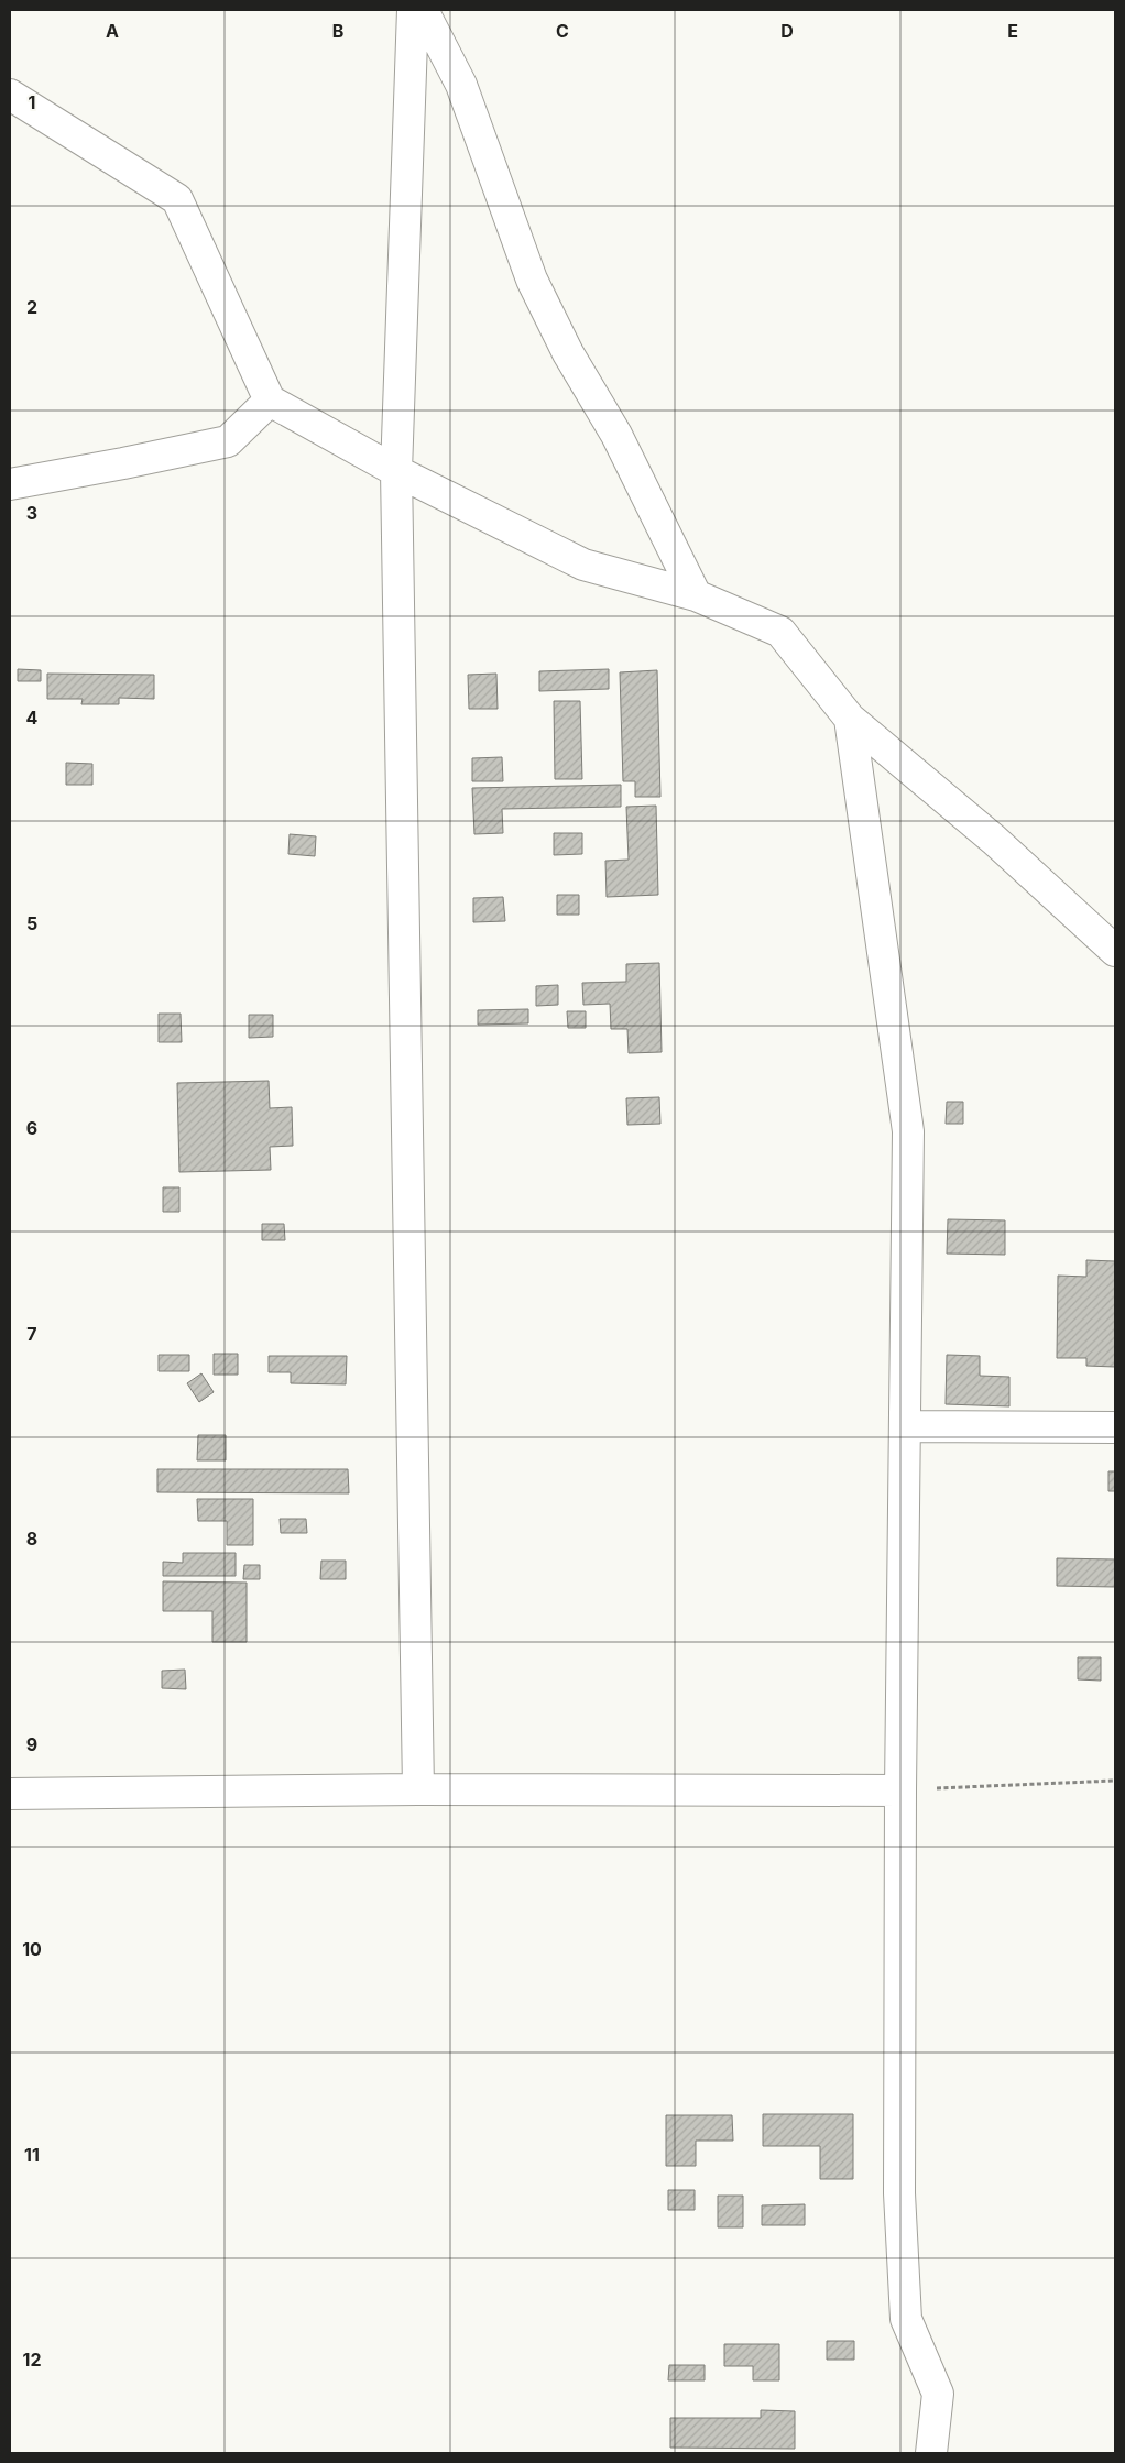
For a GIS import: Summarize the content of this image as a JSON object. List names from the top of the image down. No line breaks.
{"grid":{"columns":["A","B","C","D","E"],"rows":["1","2","3","4","5","6","7","8","9","10","11","12"]}}
